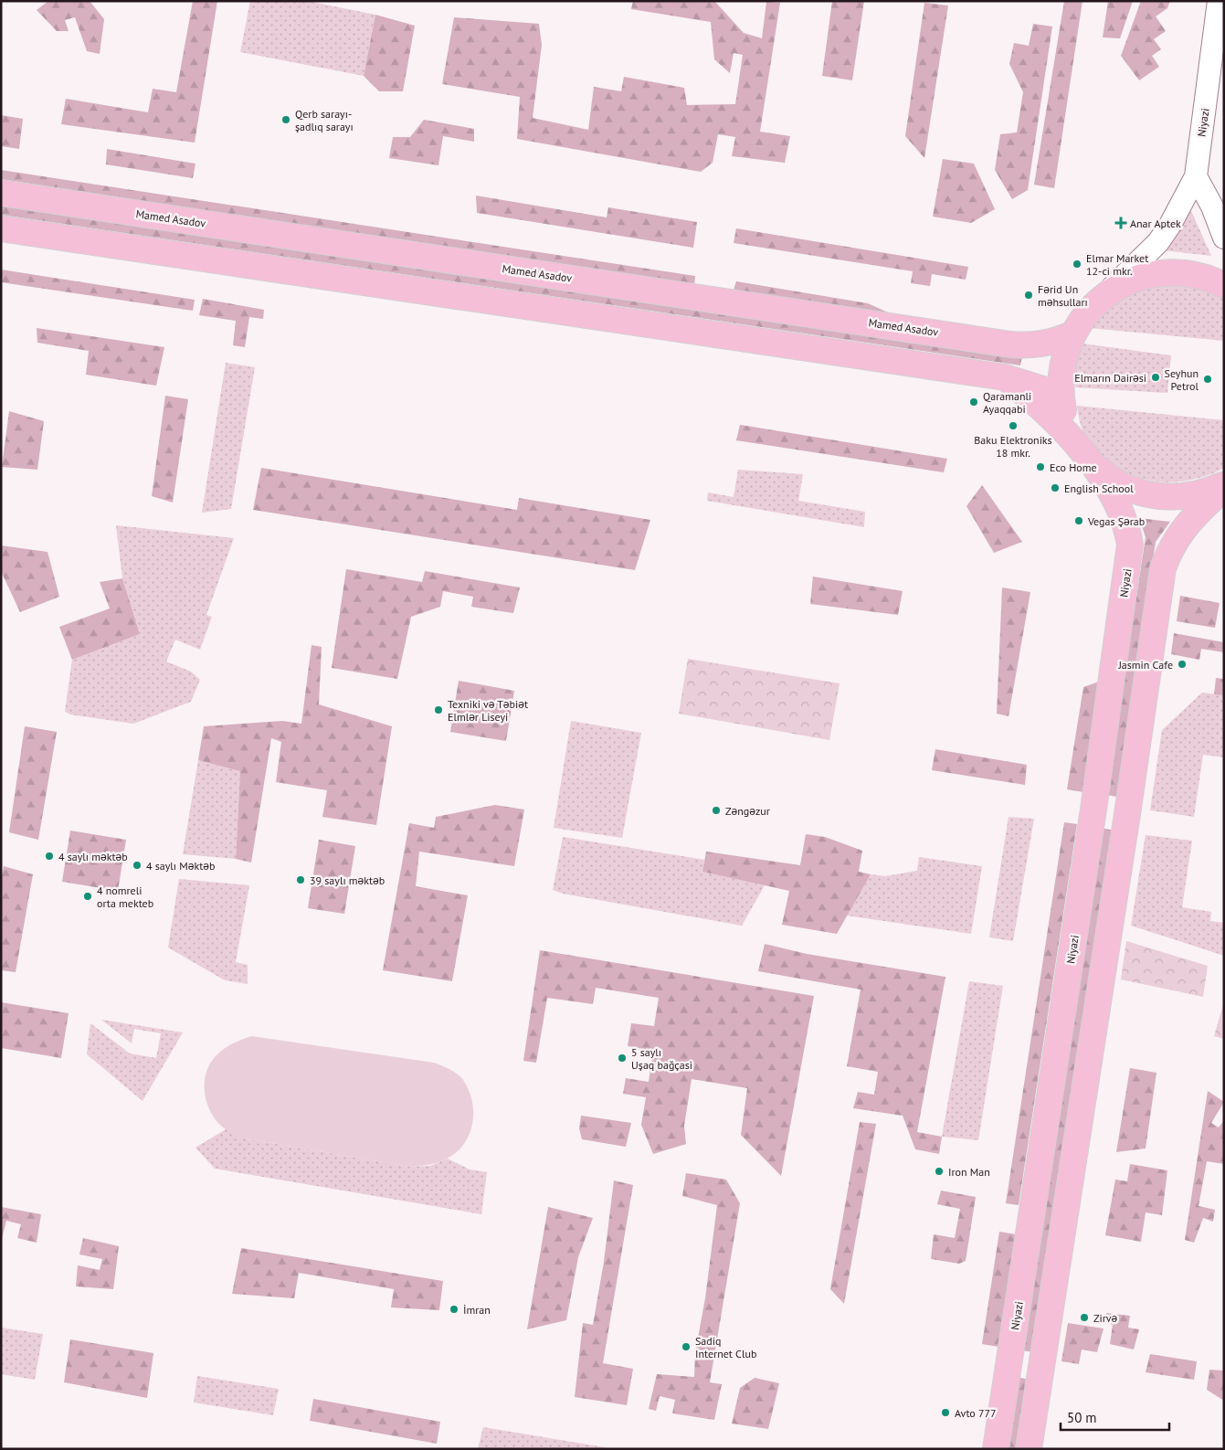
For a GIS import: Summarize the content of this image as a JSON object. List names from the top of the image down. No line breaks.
{"streets":{"main road":["Niyazi","Mamed Asadov"]},"places":{"other":["Qerb sarayı- şadlıq sarayı","Elmar Market 12-ci mkr.","Fərid Un məhsulları","Elmarın Dairəsi","Seyhun Petrol","Qaramanli Ayaqqabi","Baku Elektroniks 18 mkr.","Eco Home","English School","Vegas Şərab","Jasmin Cafe","Texniki və Təbiət Elmlər Liseyi","Zəngəzur","4 saylı məktəb","4 saylı Məktəb","39 saylı məktəb","4 nomreli orta mekteb","5 saylı Uşaq bağçasi","Iron Man","İmran","Zirvə","Sadiq Internet Club","Avto 777"],"health":["Anar Aptek"]},"scale_bar":"50 m"}
